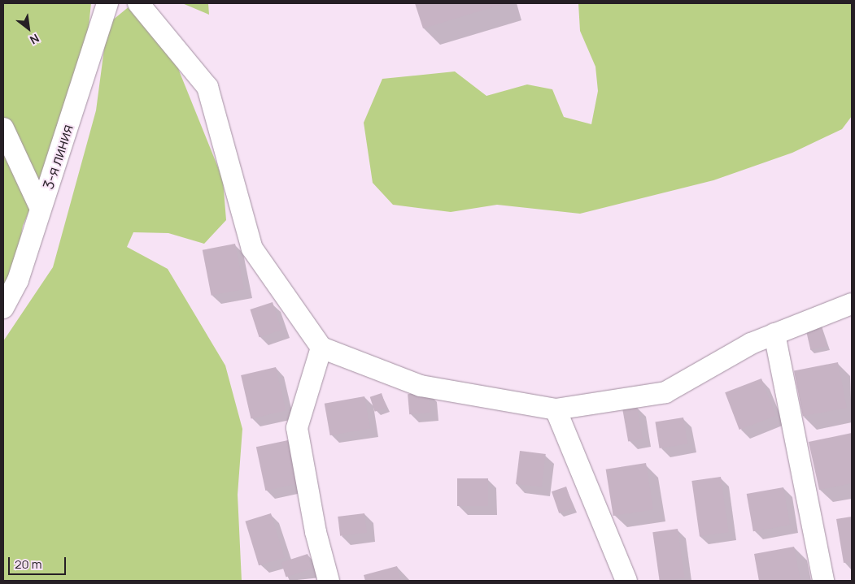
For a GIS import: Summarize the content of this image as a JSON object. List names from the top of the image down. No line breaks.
{"streets":{"street":["3-я линия"]},"scale_bar":"20 m","north":"bottom right"}
